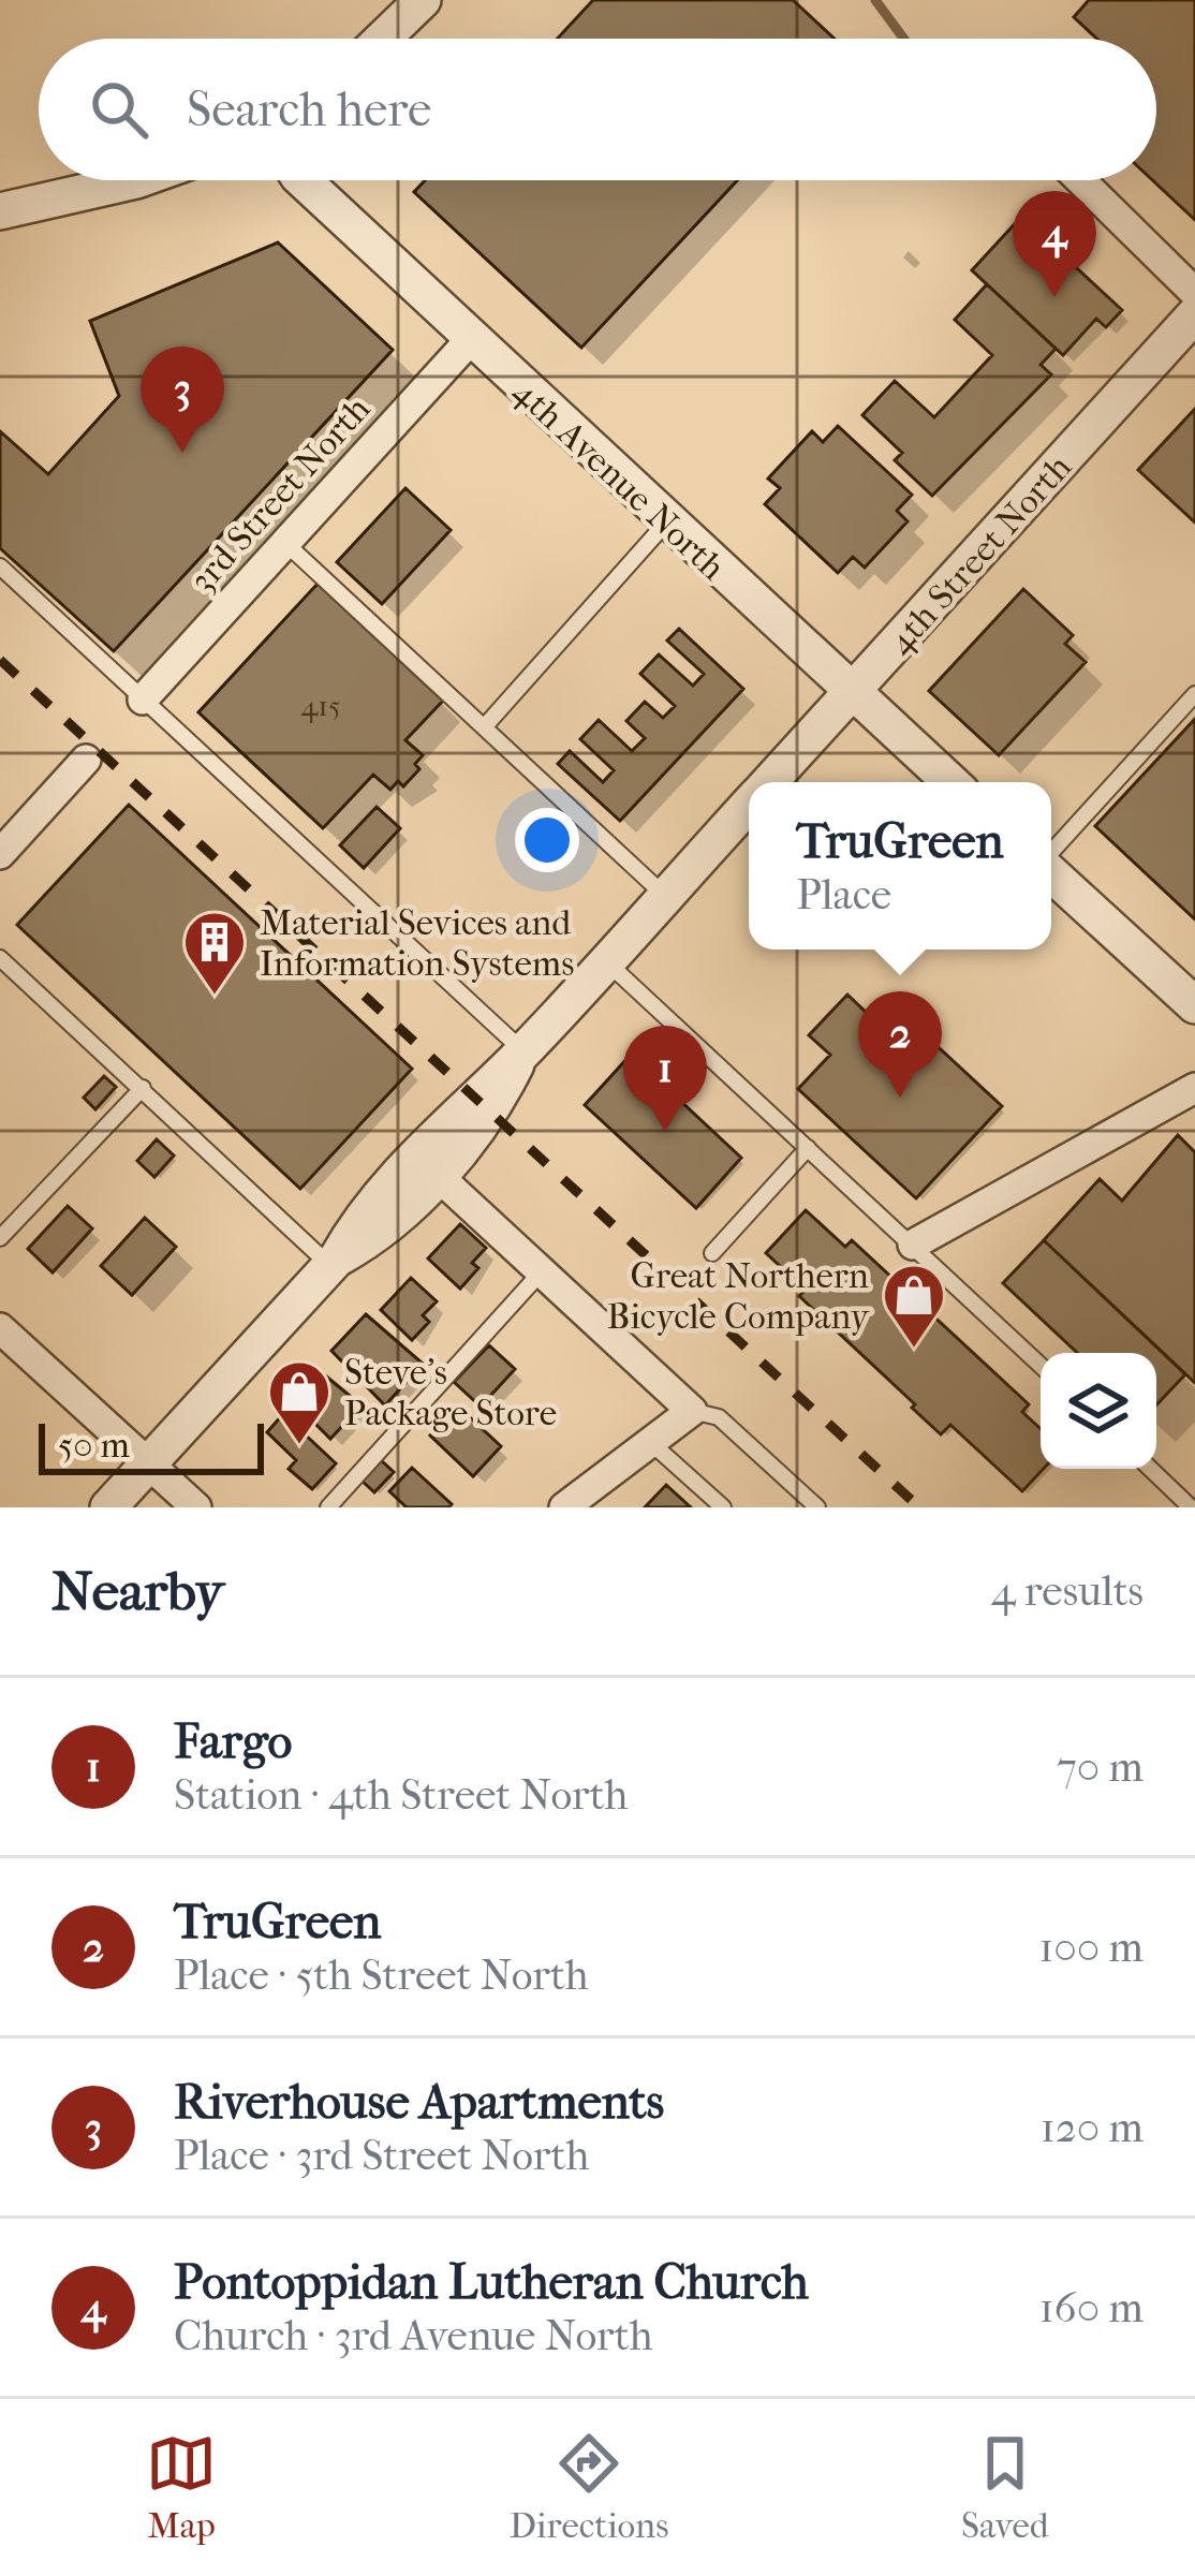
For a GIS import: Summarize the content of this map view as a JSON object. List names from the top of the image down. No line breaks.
{"streets":{"street":["4th Avenue North","3rd Street North","4th Street North"]},"crossings":[["4th Avenue North","3rd Street North"],["4th Avenue North","4th Street North"]],"places":{"building":["Material Sevices and Information Systems"],"shop":["Great Northern Bicycle Company","Steve's Package Store"]},"house_numbers":["415"],"scale_bar":"50 m","page":{"search":"Search here","pins":["4","3","2","1"],"popup":["TruGreen","Place"],"scale":"50 m","heading":["Nearby","4 results"],"list":[{"mark":"1","name":"Fargo","note":"Station · 4th Street North","value":"70 m"},{"mark":"2","name":"TruGreen","note":"Place · 5th Street North","value":"100 m"},{"mark":"3","name":"Riverhouse Apartments","note":"Place · 3rd Street North","value":"120 m"},{"mark":"4","name":"Pontoppidan Lutheran Church","note":"Church · 3rd Avenue North","value":"160 m"}],"nav":["Map","Directions","Saved"]}}
